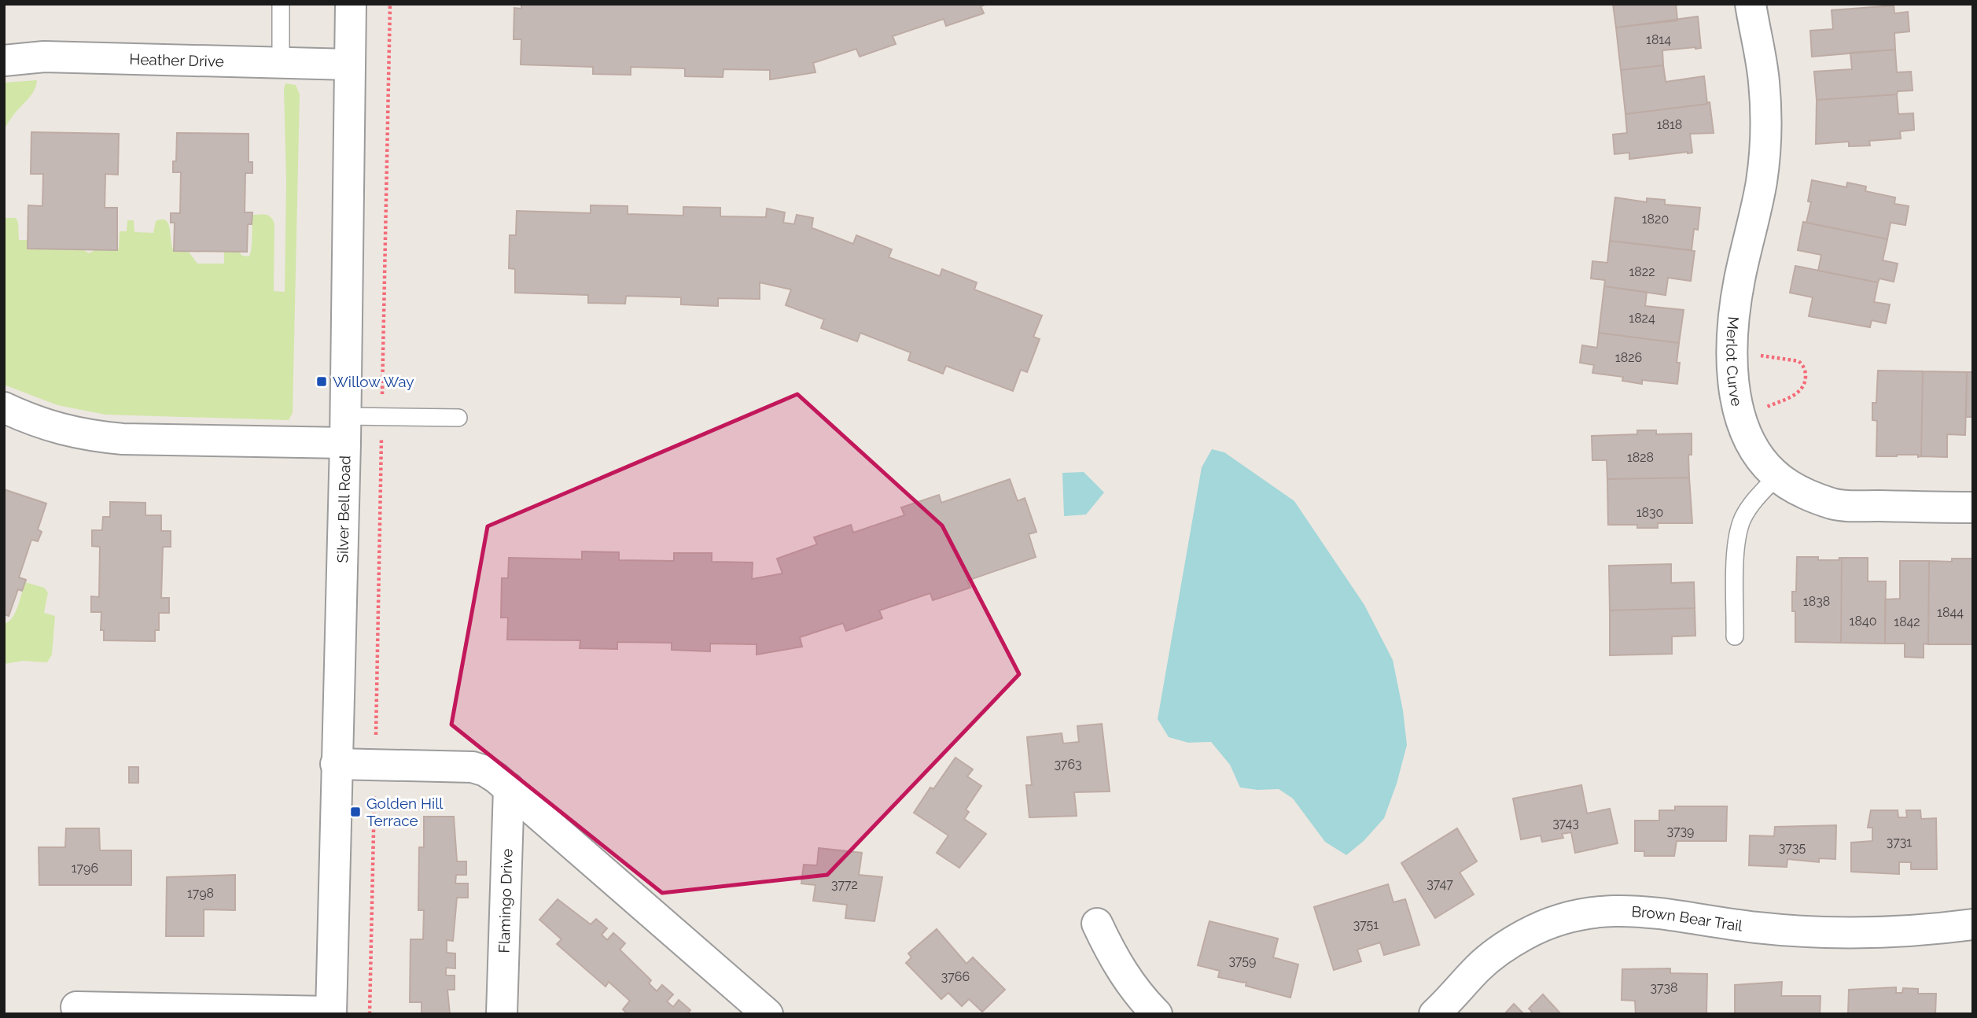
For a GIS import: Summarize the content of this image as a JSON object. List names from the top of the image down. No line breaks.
{"streets":{"street":["Heather Drive","Merlot Curve","Silver Bell Road","Flamingo Drive","Brown Bear Trail"]},"crossings":[["Heather Drive","Silver Bell Road"]],"places":{"transit":["Willow Way","Golden Hill Terrace"]},"house_numbers":["1814","1818","1820","1822","1824","1826","1828","1830","1838","1844","1840","1842","3763","3743","3739","3731","3735","1796","3747","3772","1798","3751","3759","3766","3738"]}
